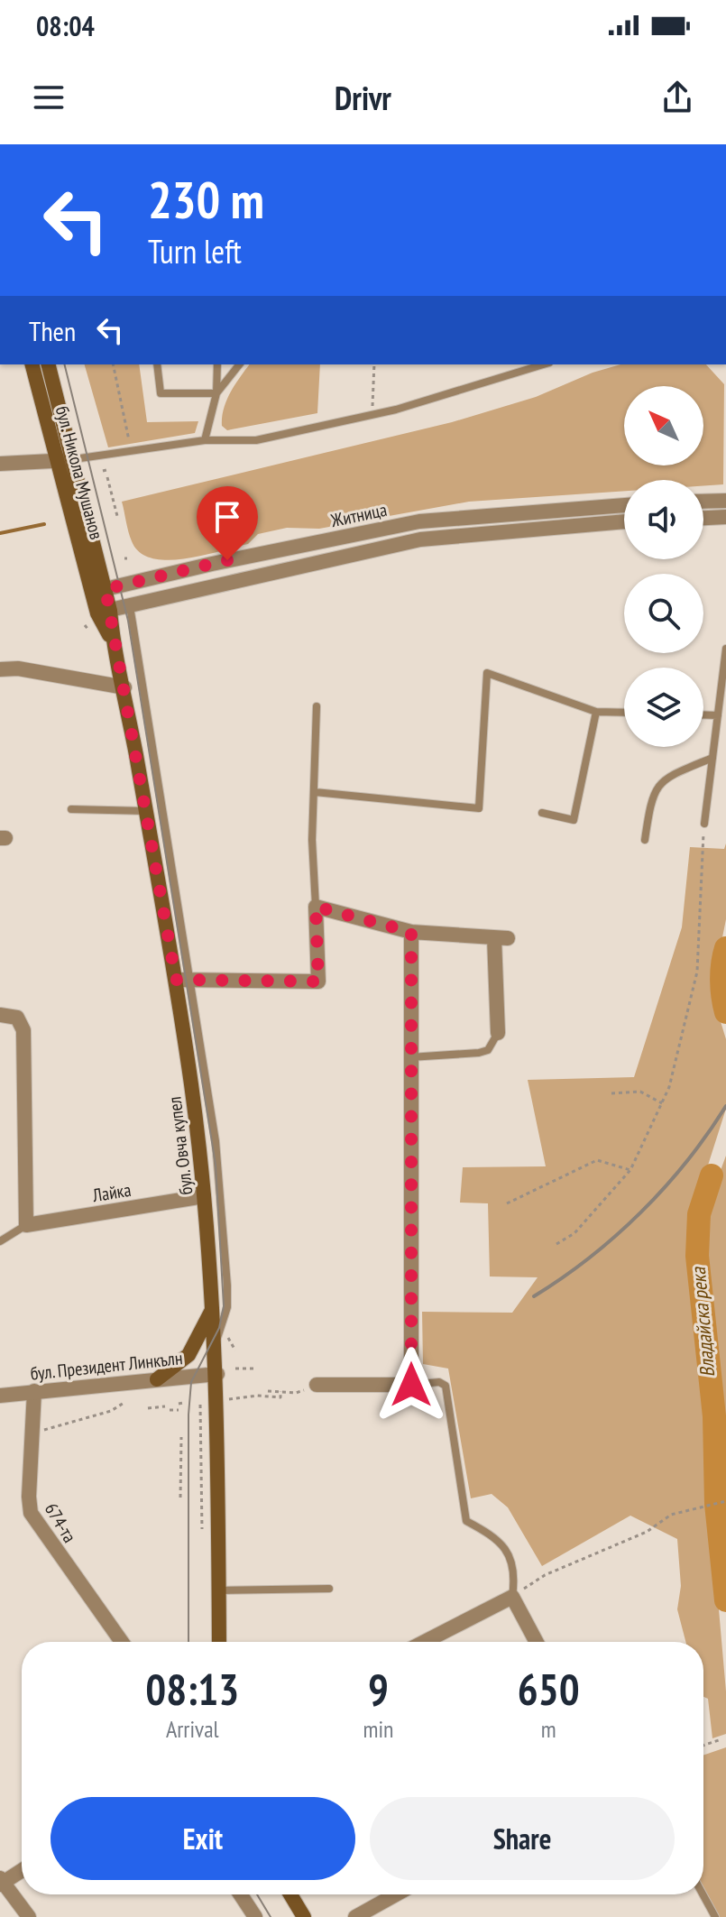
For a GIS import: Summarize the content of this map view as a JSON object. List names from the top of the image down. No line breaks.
{"streets":{"main road":["бул. Никола Мушанов","бул. Овча купел"],"street":["Житница","Лайка","бул. Президент Линкълн","674-та"]},"crossings":[["бул. Никола Мушанов","Житница"],["бул. Никола Мушанов","бул. Овча купел"],["Житница","бул. Овча купел"],["бул. Овча купел","Лайка"],["бул. Овча купел","бул. Президент Линкълн"],["бул. Президент Линкълн","674-та"]],"water":["Владайска река"],"north":"top left","page":{"status":"08:04","header":"Drivr","turn":["230 m","Turn left"],"then":"Then","eta":["08:13","Arrival","9","min","650","m"],"buttons":["Exit","Share"]}}
